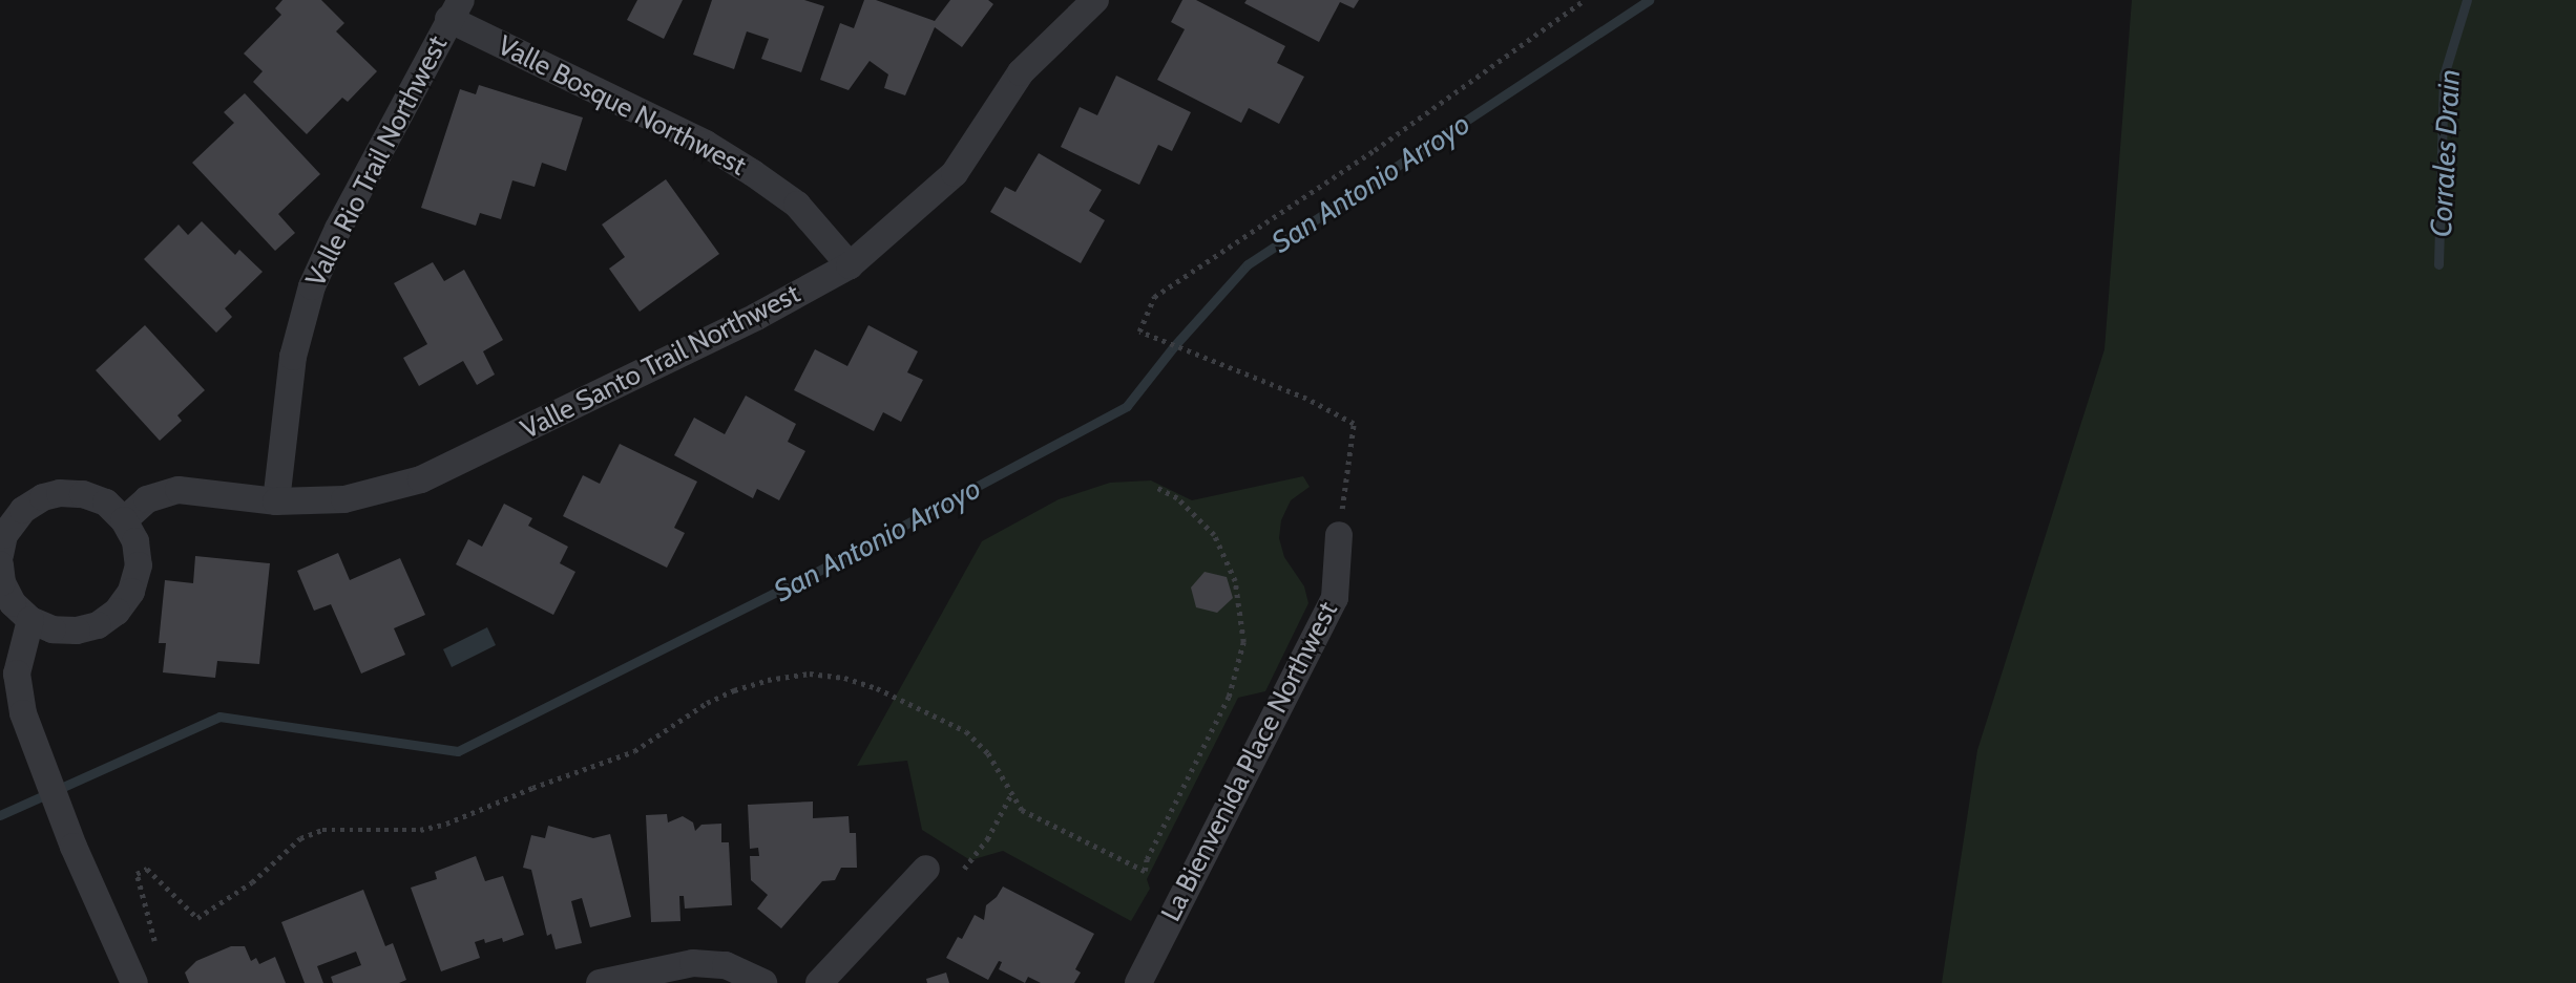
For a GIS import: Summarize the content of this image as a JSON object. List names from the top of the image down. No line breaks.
{"streets":{"street":["Valle Bosque Northwest","Valle Rio Trail Northwest","Valle Santo Trail Northwest","La Bienvenida Place Northwest"]},"crossings":[["Valle Bosque Northwest","Valle Rio Trail Northwest"],["Valle Bosque Northwest","Valle Santo Trail Northwest"],["Valle Rio Trail Northwest","Valle Santo Trail Northwest"]],"water":["Corrales Drain","San Antonio Arroyo"]}
